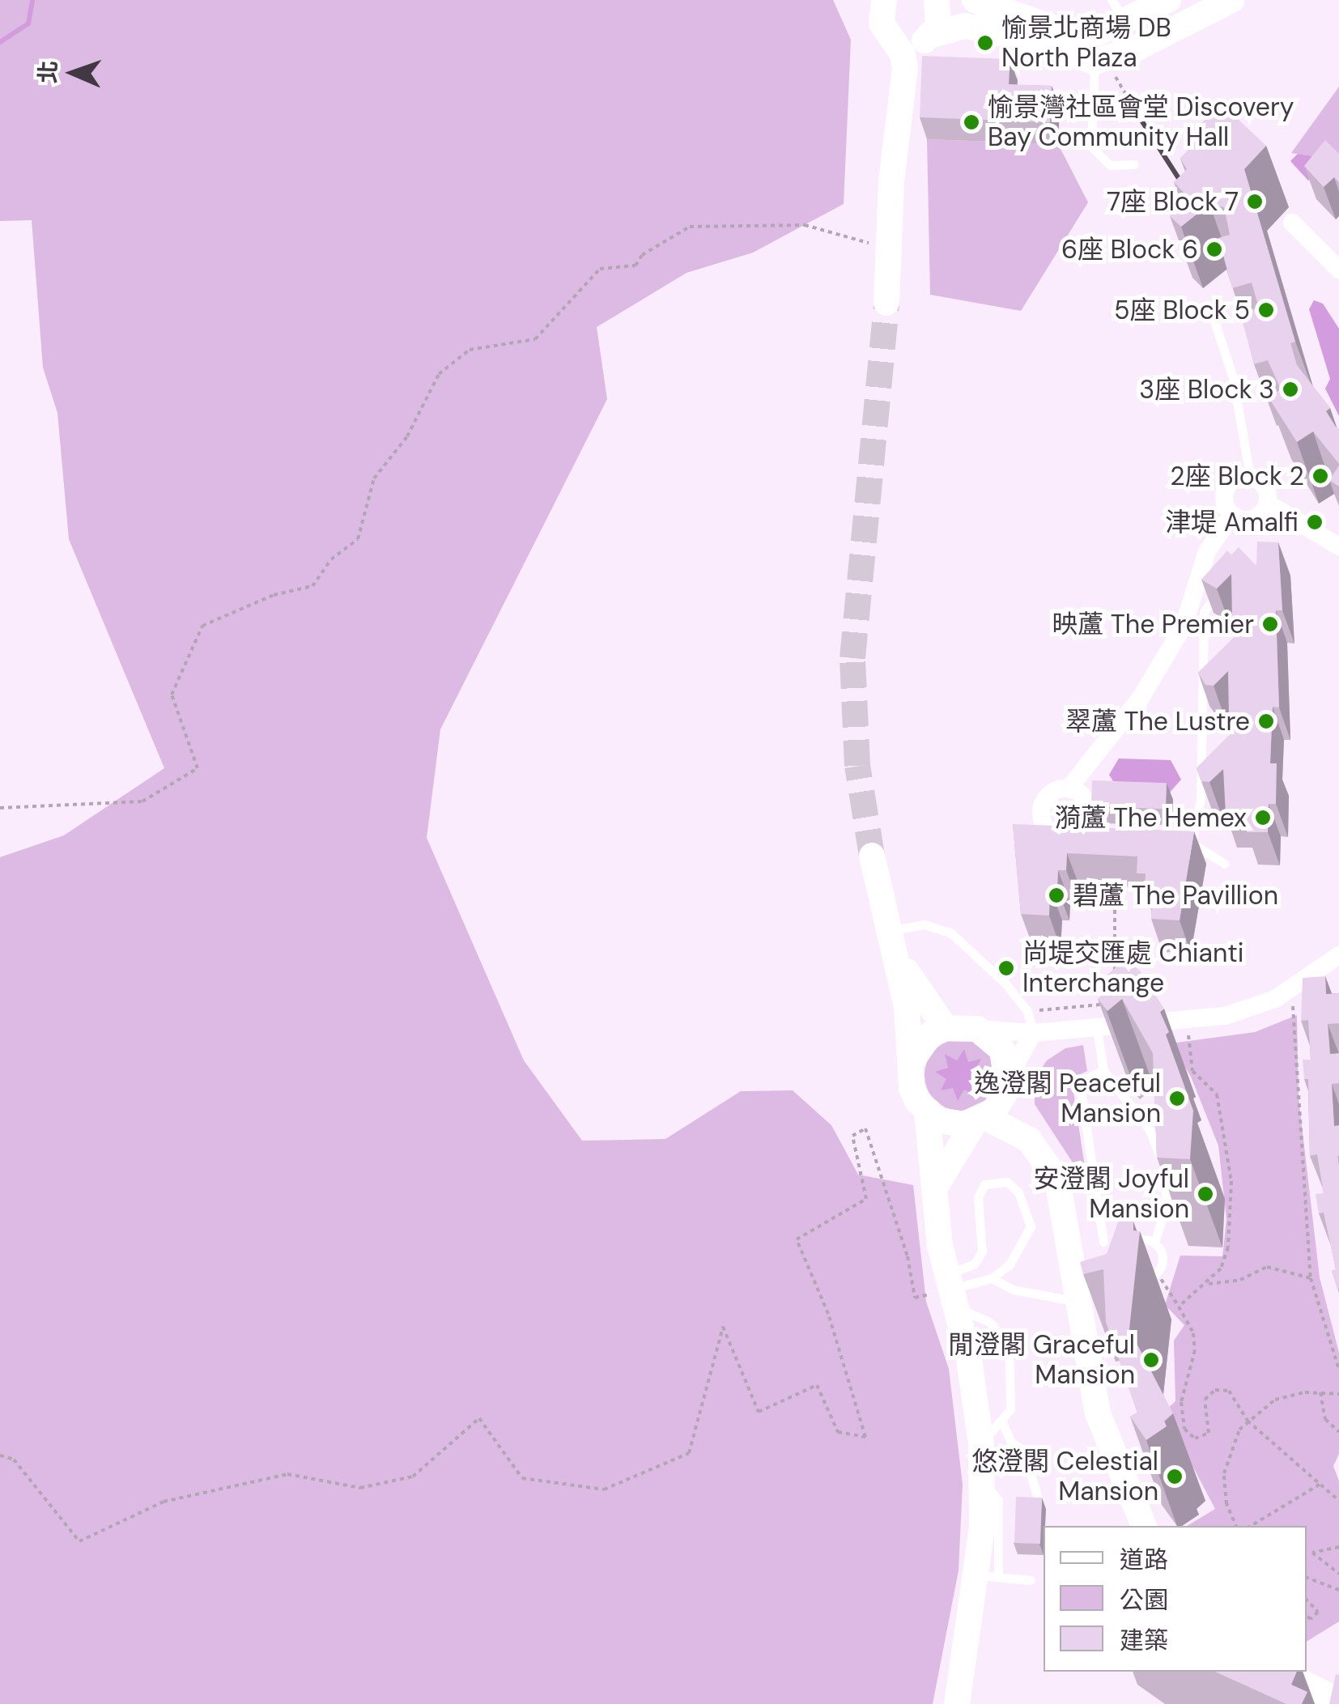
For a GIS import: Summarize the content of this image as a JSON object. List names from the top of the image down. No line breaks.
{"places":["愉景北商場 DB North Plaza","愉景灣社區會堂 Discovery Bay Community Hall","7座 Block 7","6座 Block 6","5座 Block 5","3座 Block 3","2座 Block 2","津堤 Amalfi","映蘆 The Premier","翠蘆 The Lustre","漪蘆 The Hemex","碧蘆 The Pavillion","尚堤交匯處 Chianti Interchange","逸澄閣 Peaceful Mansion","安澄閣 Joyful Mansion","閒澄閣 Graceful Mansion","悠澄閣 Celestial Mansion"],"legend":["道路","公園","建築"],"north":"left"}
